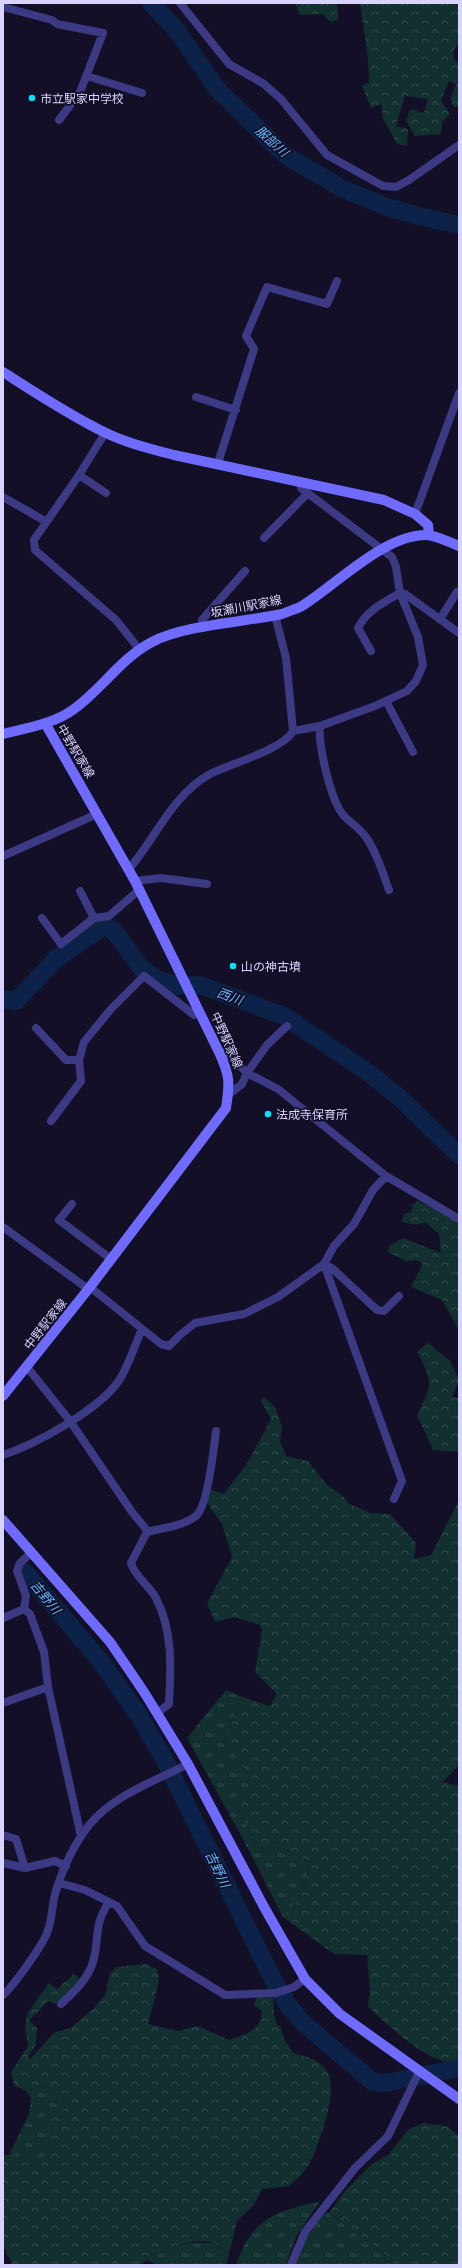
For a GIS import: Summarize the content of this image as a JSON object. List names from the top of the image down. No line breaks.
{"streets":{"main road":["坂瀬川駅家線","中野駅家線"]},"crossings":[["坂瀬川駅家線","中野駅家線"]],"water":["服部川","西川","吉野川"],"places":["市立駅家中学校","山の神古墳","法成寺保育所"]}
